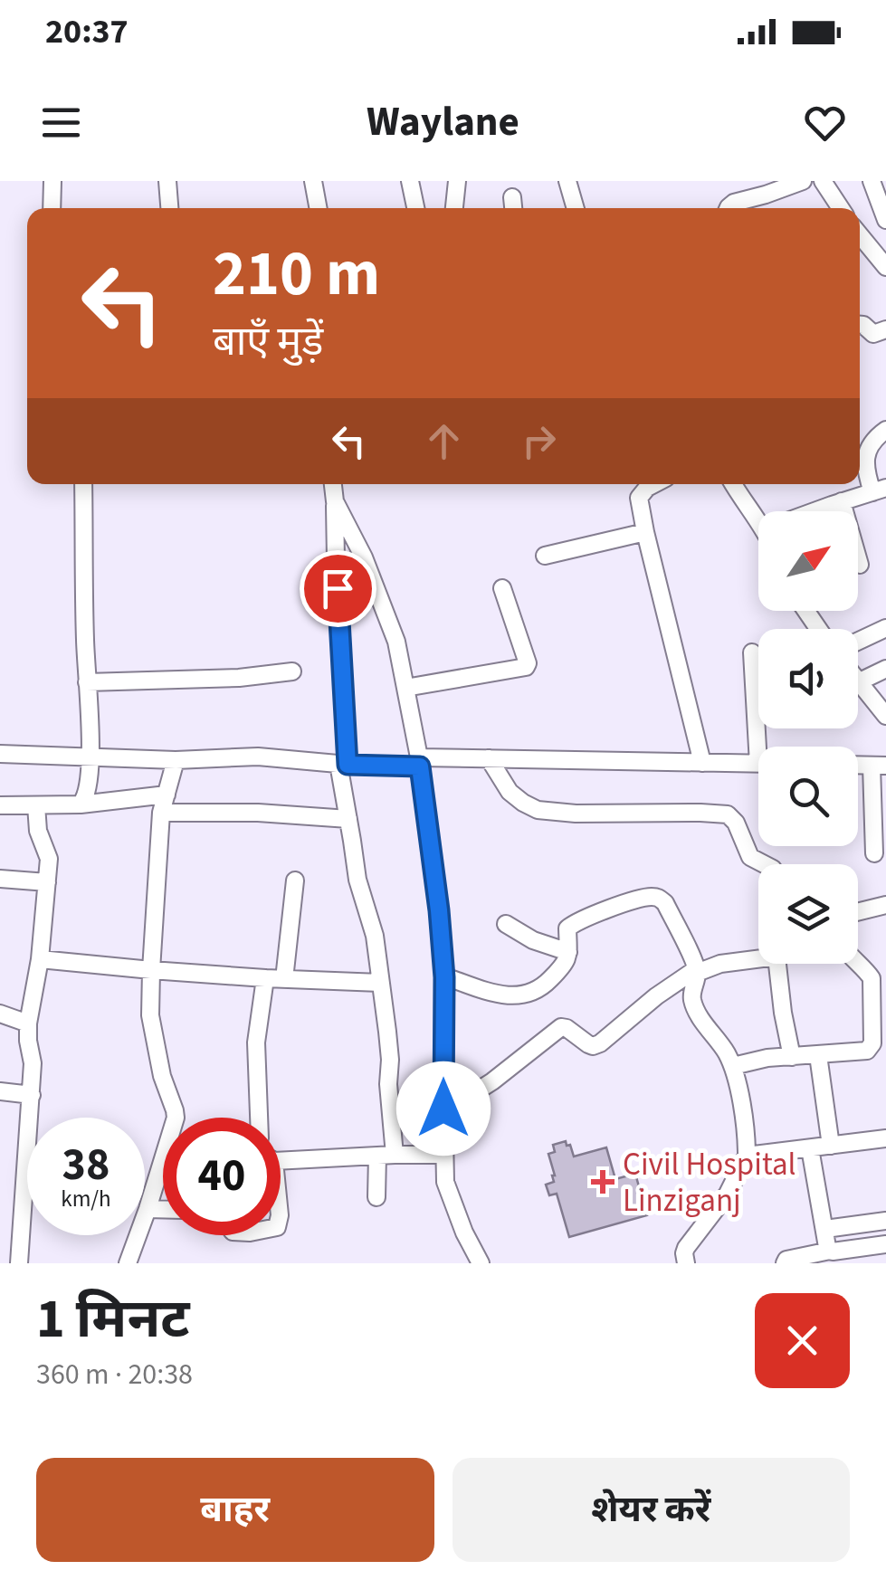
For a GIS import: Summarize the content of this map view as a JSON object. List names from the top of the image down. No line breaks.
{"places":{"health":["Civil Hospital Linziganj"]},"north":"top right","page":{"status":"20:37","header":"Waylane","turn":["210 m","बाएँ मुड़ें"],"speed":"38 km/h","limit":"40","heading":["1 मिनट","360 m · 20:38"],"buttons":["बाहर","शेयर करें"]}}
